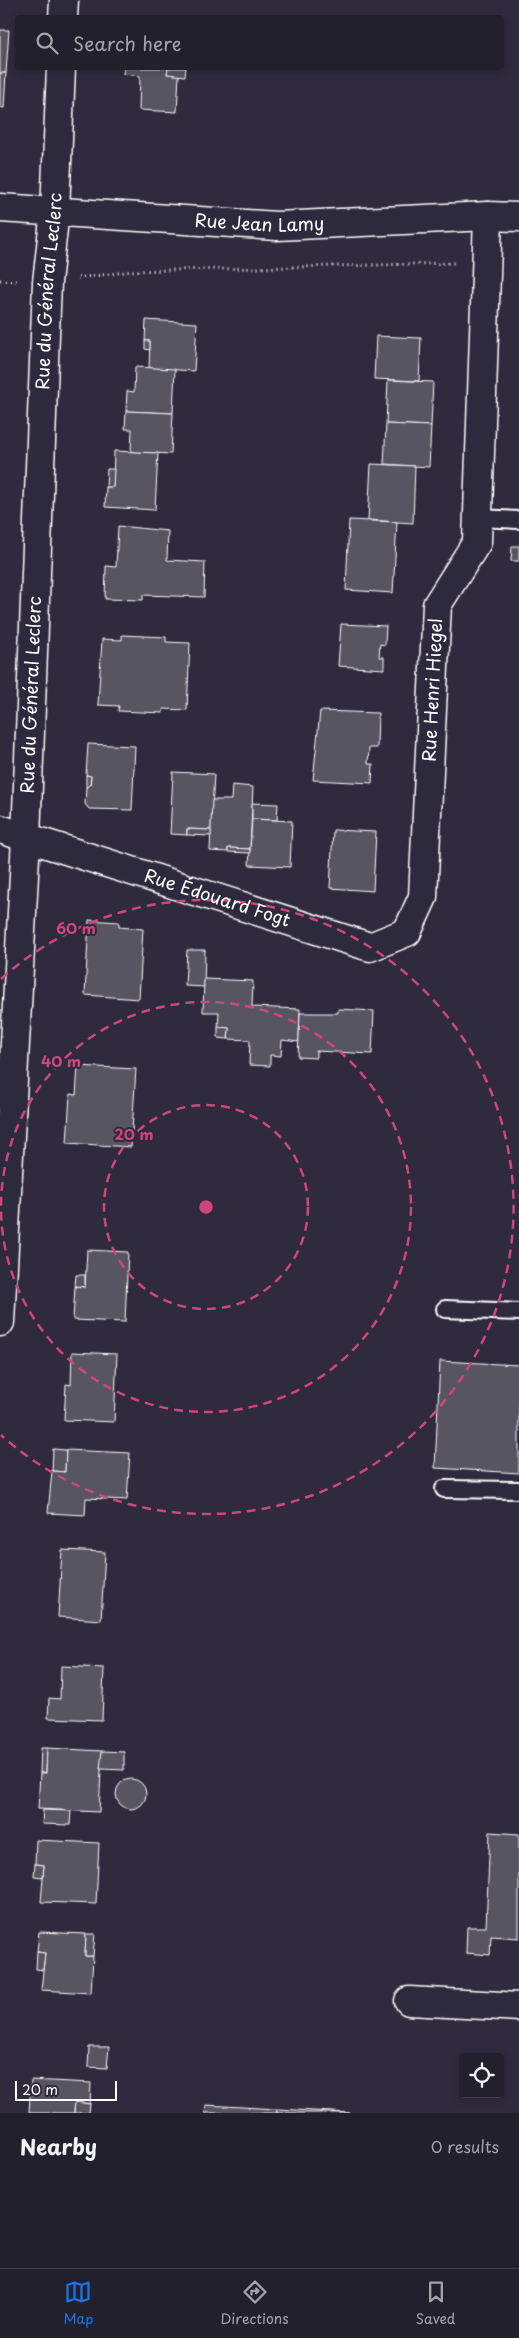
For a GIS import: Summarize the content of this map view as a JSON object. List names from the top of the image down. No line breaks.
{"streets":{"street":["Rue Jean Lamy","Rue du Général Leclerc","Rue Henri Hiegel","Rue Édouard Fogt"]},"crossings":[["Rue Jean Lamy","Rue du Général Leclerc"],["Rue Jean Lamy","Rue Henri Hiegel"],["Rue du Général Leclerc","Rue Édouard Fogt"],["Rue Henri Hiegel","Rue Édouard Fogt"]],"scale_bar":"20 m","page":{"search":"Search here","scale":"20 m","heading":["Nearby","0 results"],"nav":["Map","Directions","Saved"]},"rings":["60 m","40 m","20 m"]}
